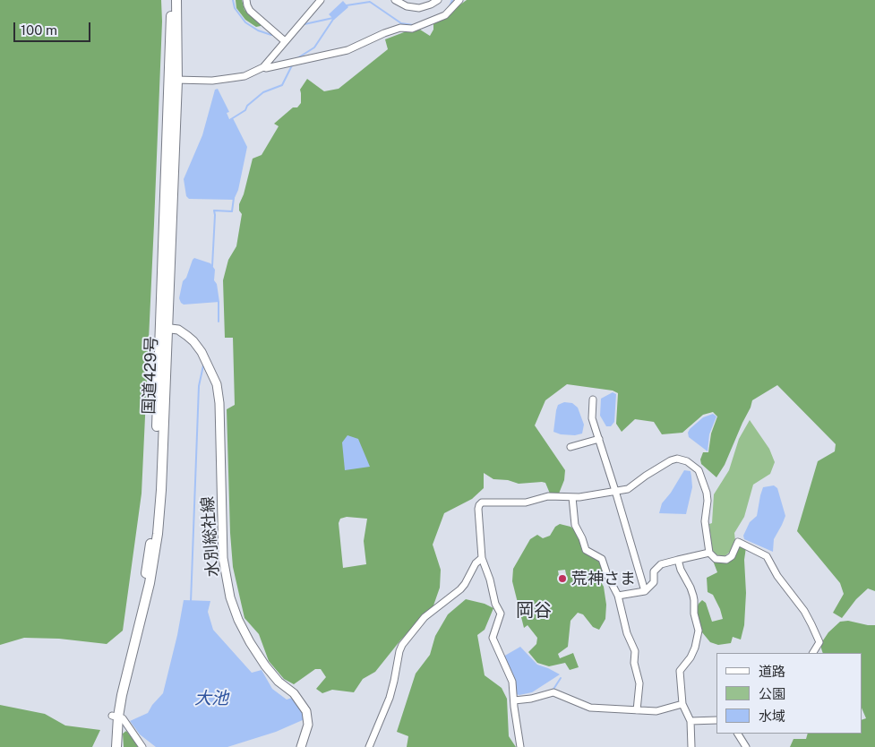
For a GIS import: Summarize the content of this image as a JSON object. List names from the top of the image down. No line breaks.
{"streets":{"highway":["国道429号"],"main road":["水別総社線"]},"crossings":[["国道429号","水別総社線"]],"districts":["岡谷"],"water":["大池"],"places":["荒神さま"],"legend":["道路","公園","水域"],"scale_bar":"100 m"}
